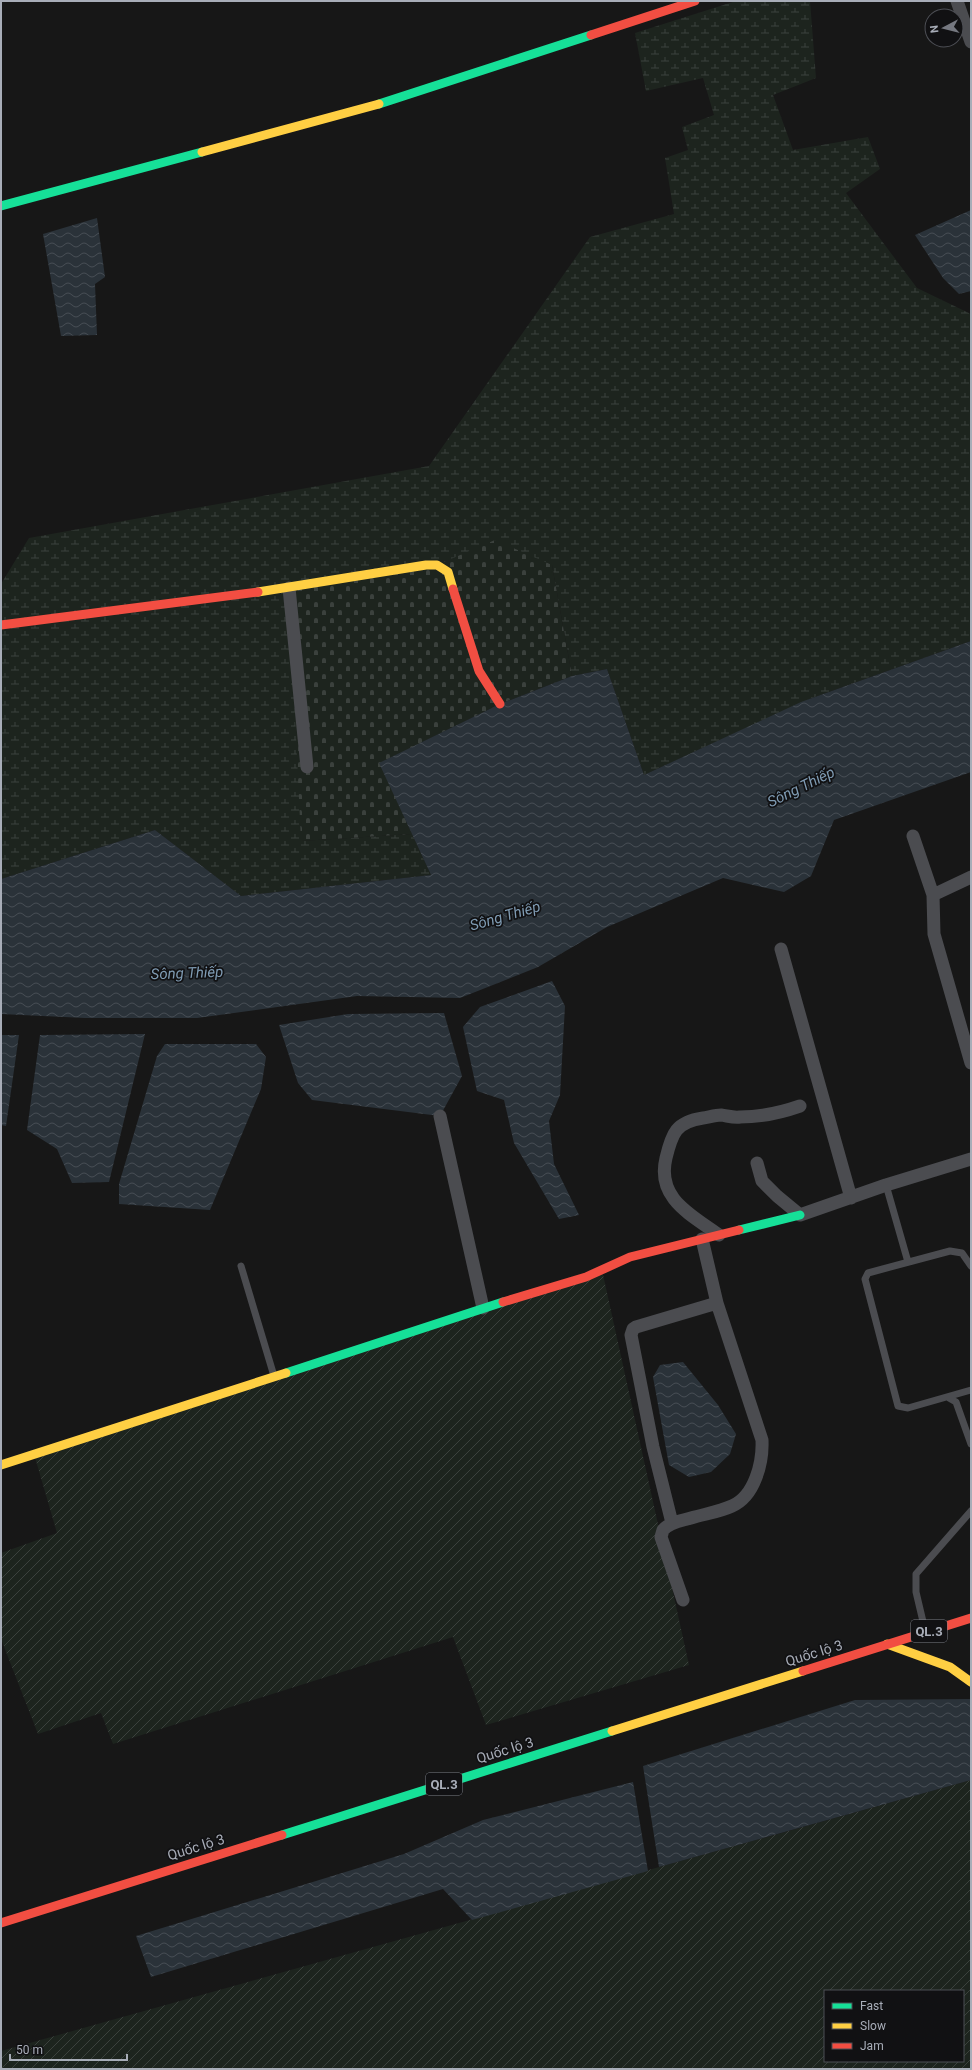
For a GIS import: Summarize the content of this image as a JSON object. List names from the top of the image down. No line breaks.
{"streets":{"main road":["QL.3","Quốc lộ 3"]},"water":["Sông Thiếp"],"legend":["Fast","Slow","Jam"],"scale_bar":"50 m","north":"left"}
